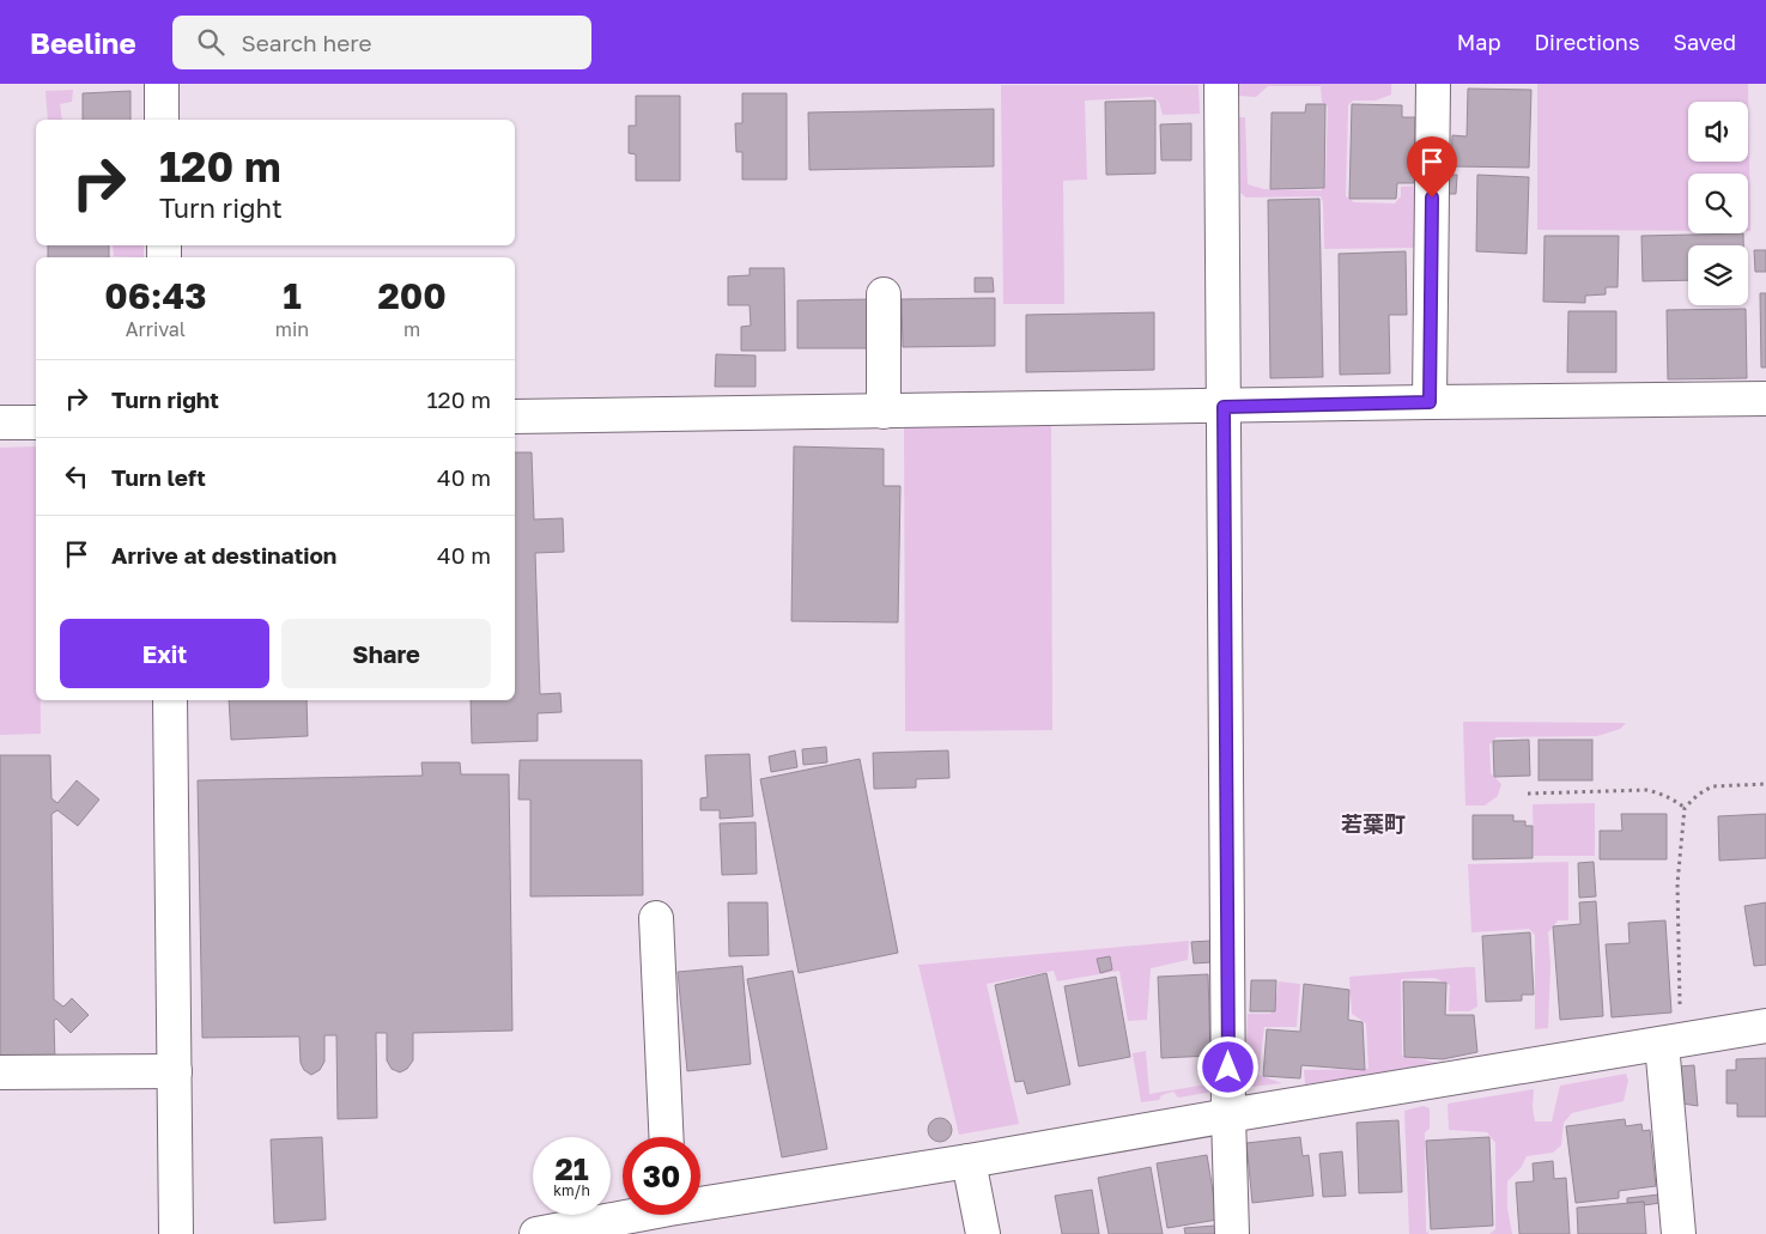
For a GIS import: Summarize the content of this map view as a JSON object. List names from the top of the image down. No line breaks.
{"districts":["若葉町"],"page":{"header":"Beeline","search":"Search here","nav":["Map","Directions","Saved"],"turn":["120 m","Turn right"],"eta":["06:43","Arrival","1","min","200","m"],"list":[{"name":"Turn right","value":"120 m"},{"name":"Turn left","value":"40 m"},{"name":"Arrive at destination","value":"40 m"}],"buttons":["Exit","Share"],"speed":"21 km/h","limit":"30"}}
